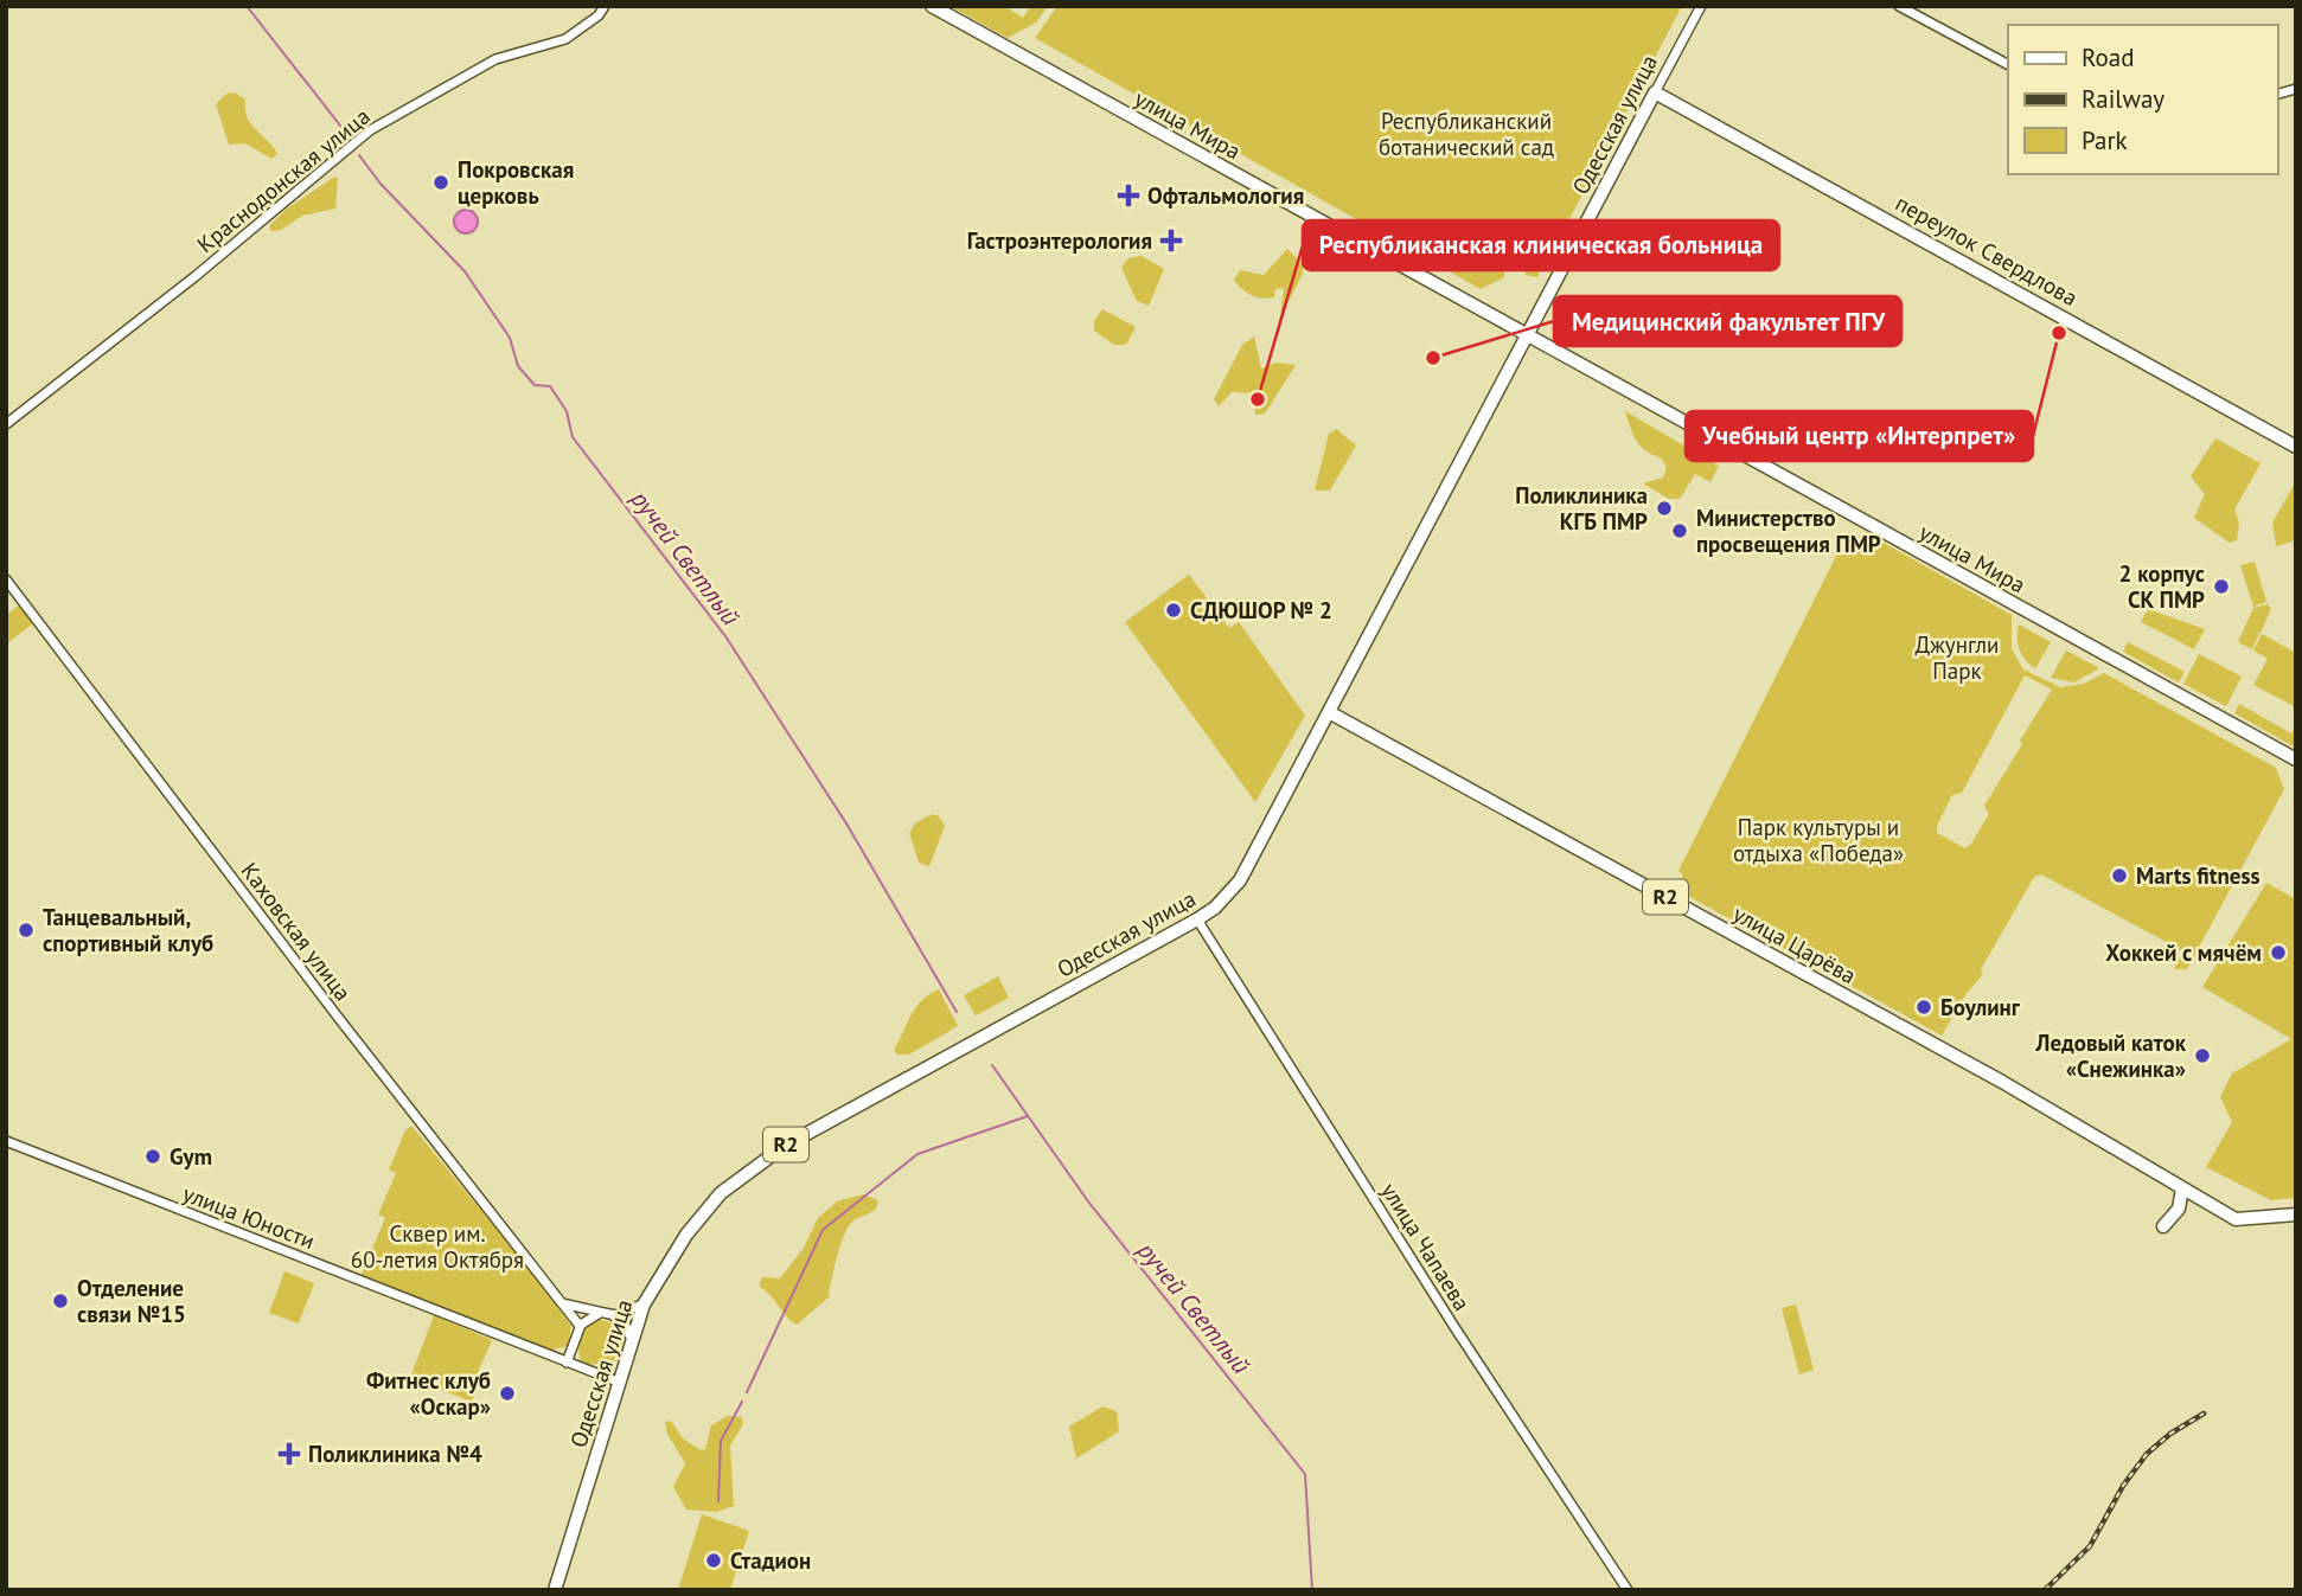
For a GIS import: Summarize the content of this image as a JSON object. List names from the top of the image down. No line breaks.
{"streets":{"main road":["улица Мира","Одесская улица","переулок Свердлова","R2","улица Царёва"],"street":["Краснодонская улица","Каховская улица","улица Юности","улица Чапаева"]},"crossings":[["улица Мира","Одесская улица"],["Одесская улица","переулок Свердлова"],["Одесская улица","улица Царёва"],["Одесская улица","улица Юности"],["Одесская улица","улица Чапаева"]],"water":["ручей Светлый"],"parks":["Республиканский ботанический сад","Джунгли Парк","Парк культуры и отдыха «Победа»","Сквер им. 60-летия Октября"],"places":{"other":["Покровская церковь","Учебный центр «Интерпрет»","Медицинский факультет ПГУ","Республиканская клиническая больница","Поликлиника КГБ ПМР","Министерство просвещения ПМР","2 корпус СК ПМР","СДЮШОР № 2","Marts fitness","Танцевальный, спортивный клуб","Хоккей с мячём","Боулинг","Ледовый каток «Снежинка»","Gym","Отделение связи №15","Фитнес клуб «Оскар»","Стадион"],"health":["Офтальмология","Гастроэнтерология","Поликлиника №4"]},"legend":["Road","Railway","Park"]}
